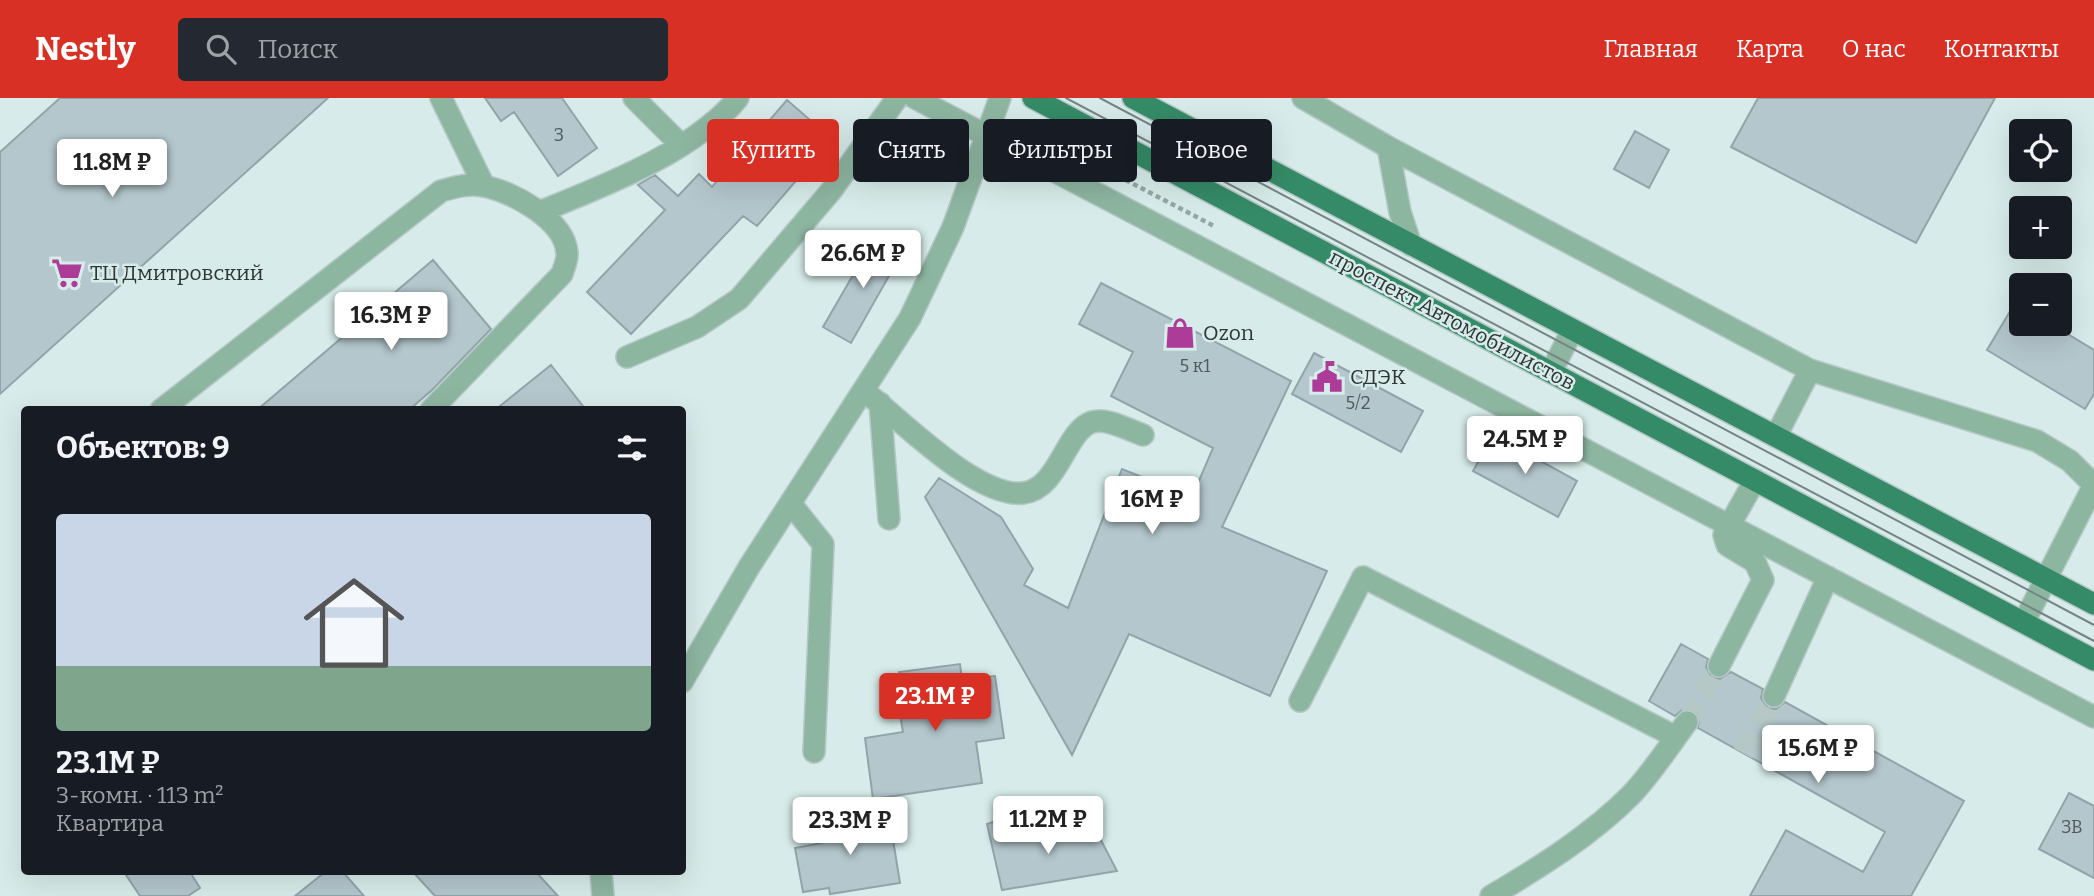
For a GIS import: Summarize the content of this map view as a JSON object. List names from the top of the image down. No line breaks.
{"streets":{"main road":["проспект Автомобилистов"]},"places":{"supermarket":["ТЦ Дмитровский"],"shop":["Ozon"],"public building":["СДЭК"]},"house_numbers":["3","5 к1","5/2","3В"],"page":{"header":"Nestly","search":"Поиск","nav":["Главная","Карта","О нас","Контакты"],"map_buttons":["+","−"],"chip":["Купить","Снять","Фильтры","Новое"],"price":["11.8M ₽","26.6M ₽","16.3M ₽","24.5M ₽","16M ₽","23.1M ₽","15.6M ₽","11.2M ₽","23.3M ₽"],"heading":"Объектов: 9","list":[{"name":"23.1M ₽","note":"3-комн. · 113 m² · Квартира"}]}}
